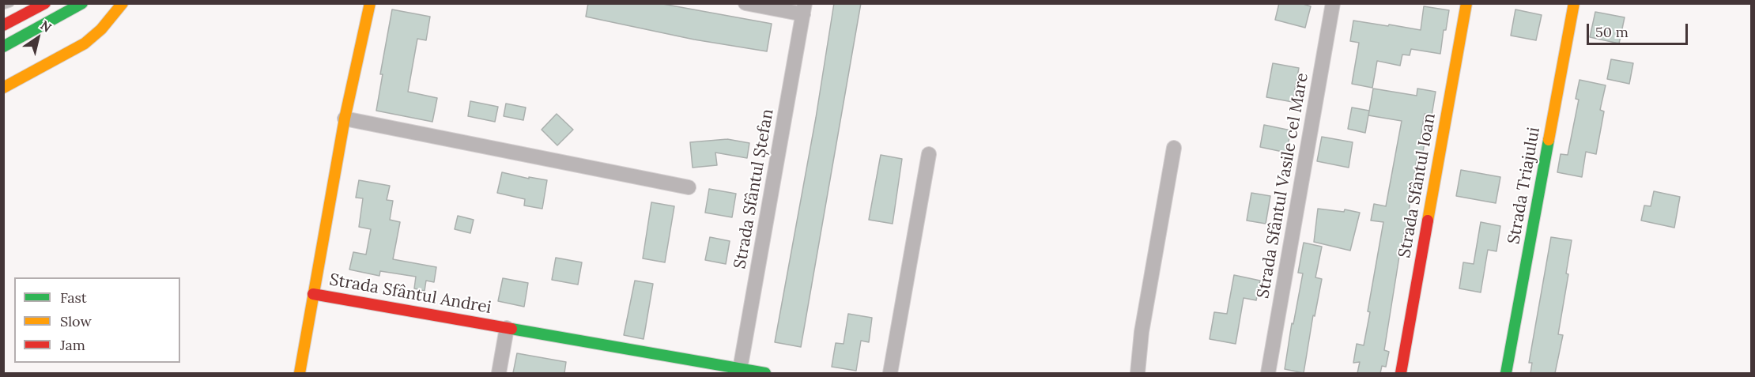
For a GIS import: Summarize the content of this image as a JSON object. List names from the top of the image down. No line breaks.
{"streets":{"main road":["Strada Sfântul Ioan","Strada Triajului","Strada Sfântul Andrei"],"street":["Strada Sfântul Vasile cel Mare","Strada Sfântul Ștefan"]},"crossings":[["Strada Sfântul Ștefan","Strada Sfântul Andrei"]],"legend":["Fast","Slow","Jam"],"scale_bar":"50 m","north":"top right"}
